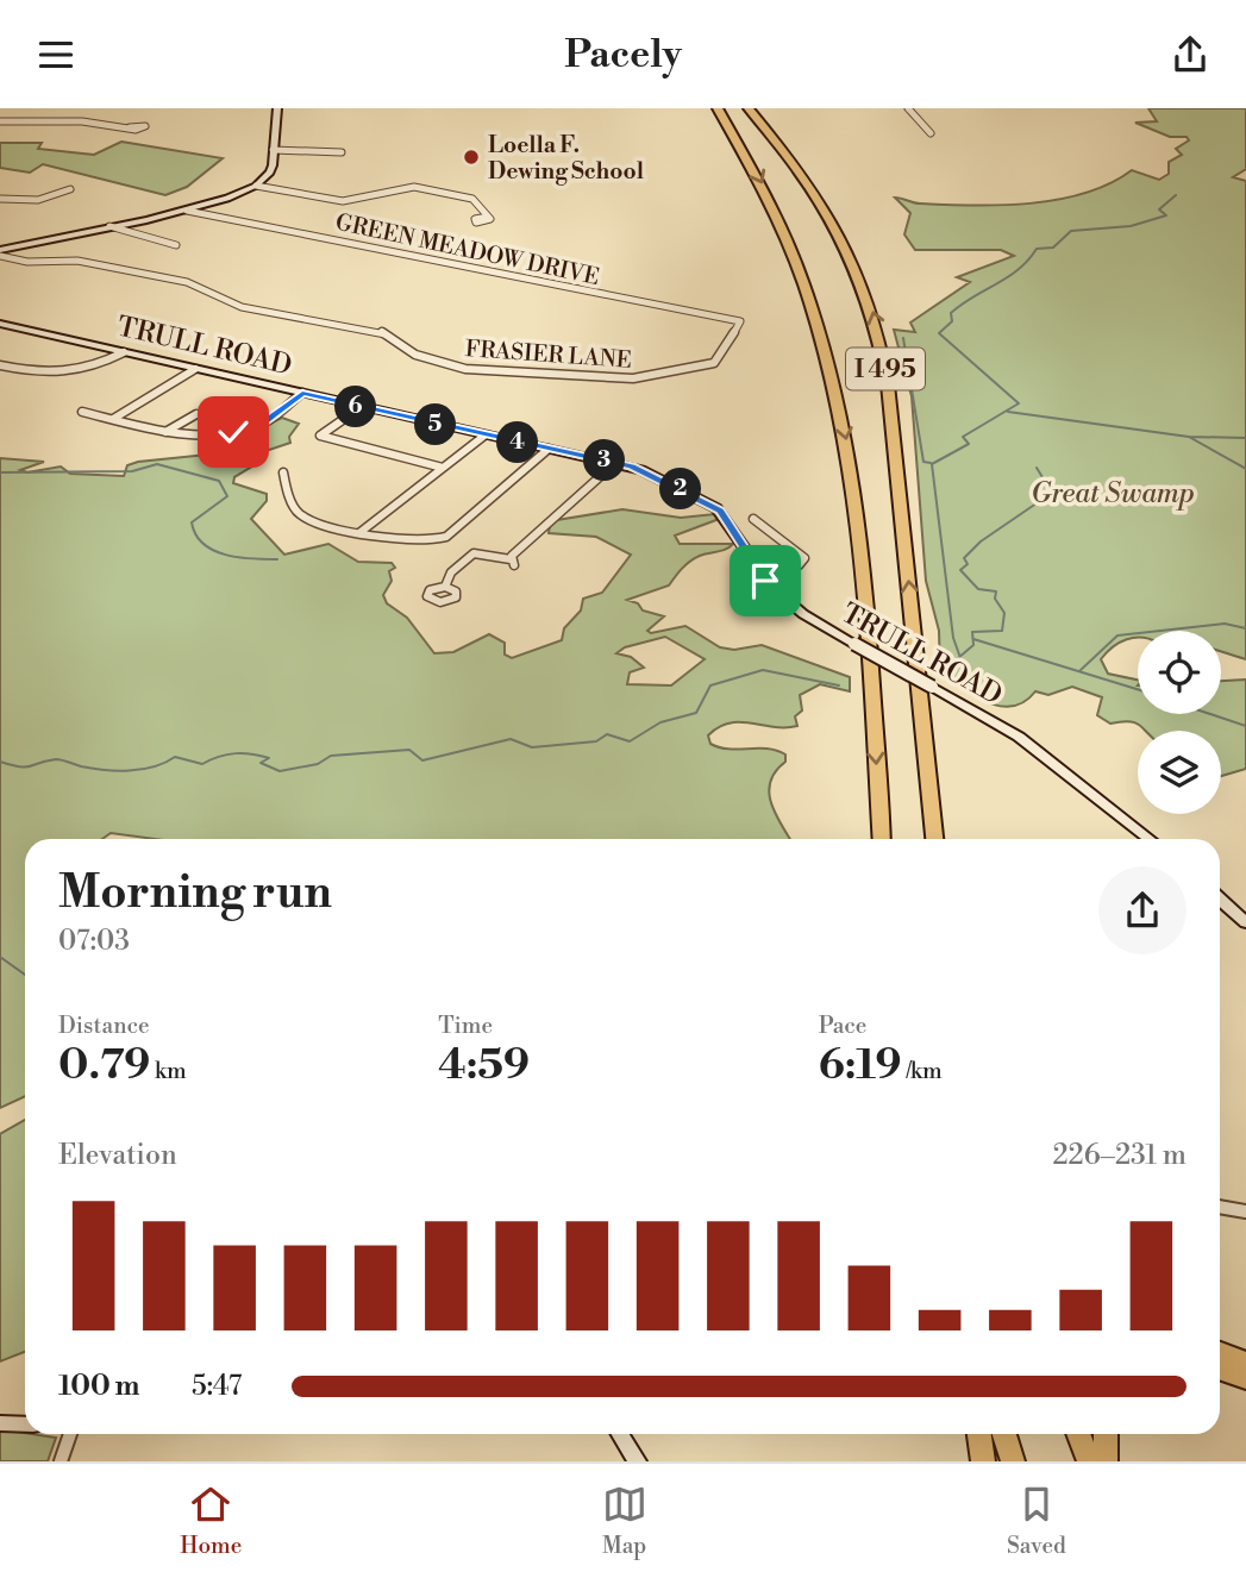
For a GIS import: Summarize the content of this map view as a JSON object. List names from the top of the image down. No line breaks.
{"streets":{"highway":["I 495"],"street":["GREEN MEADOW DRIVE","TRULL ROAD","FRASIER LANE"]},"crossings":[["GREEN MEADOW DRIVE","FRASIER LANE"]],"parks":["Great Swamp"],"places":["Loella F. Dewing School"],"page":{"header":"Pacely","pins":["6","5","4","3","2"],"heading":["Morning run","07:03"],"stats":[["Distance","0.79 km"],["Time","4:59"],["Pace","6:19 /km"]],"chart":["Elevation","226–231 m"],"list":[{"name":"100 m","note":"5:47"}],"tabs":["Home","Map","Saved"]}}
